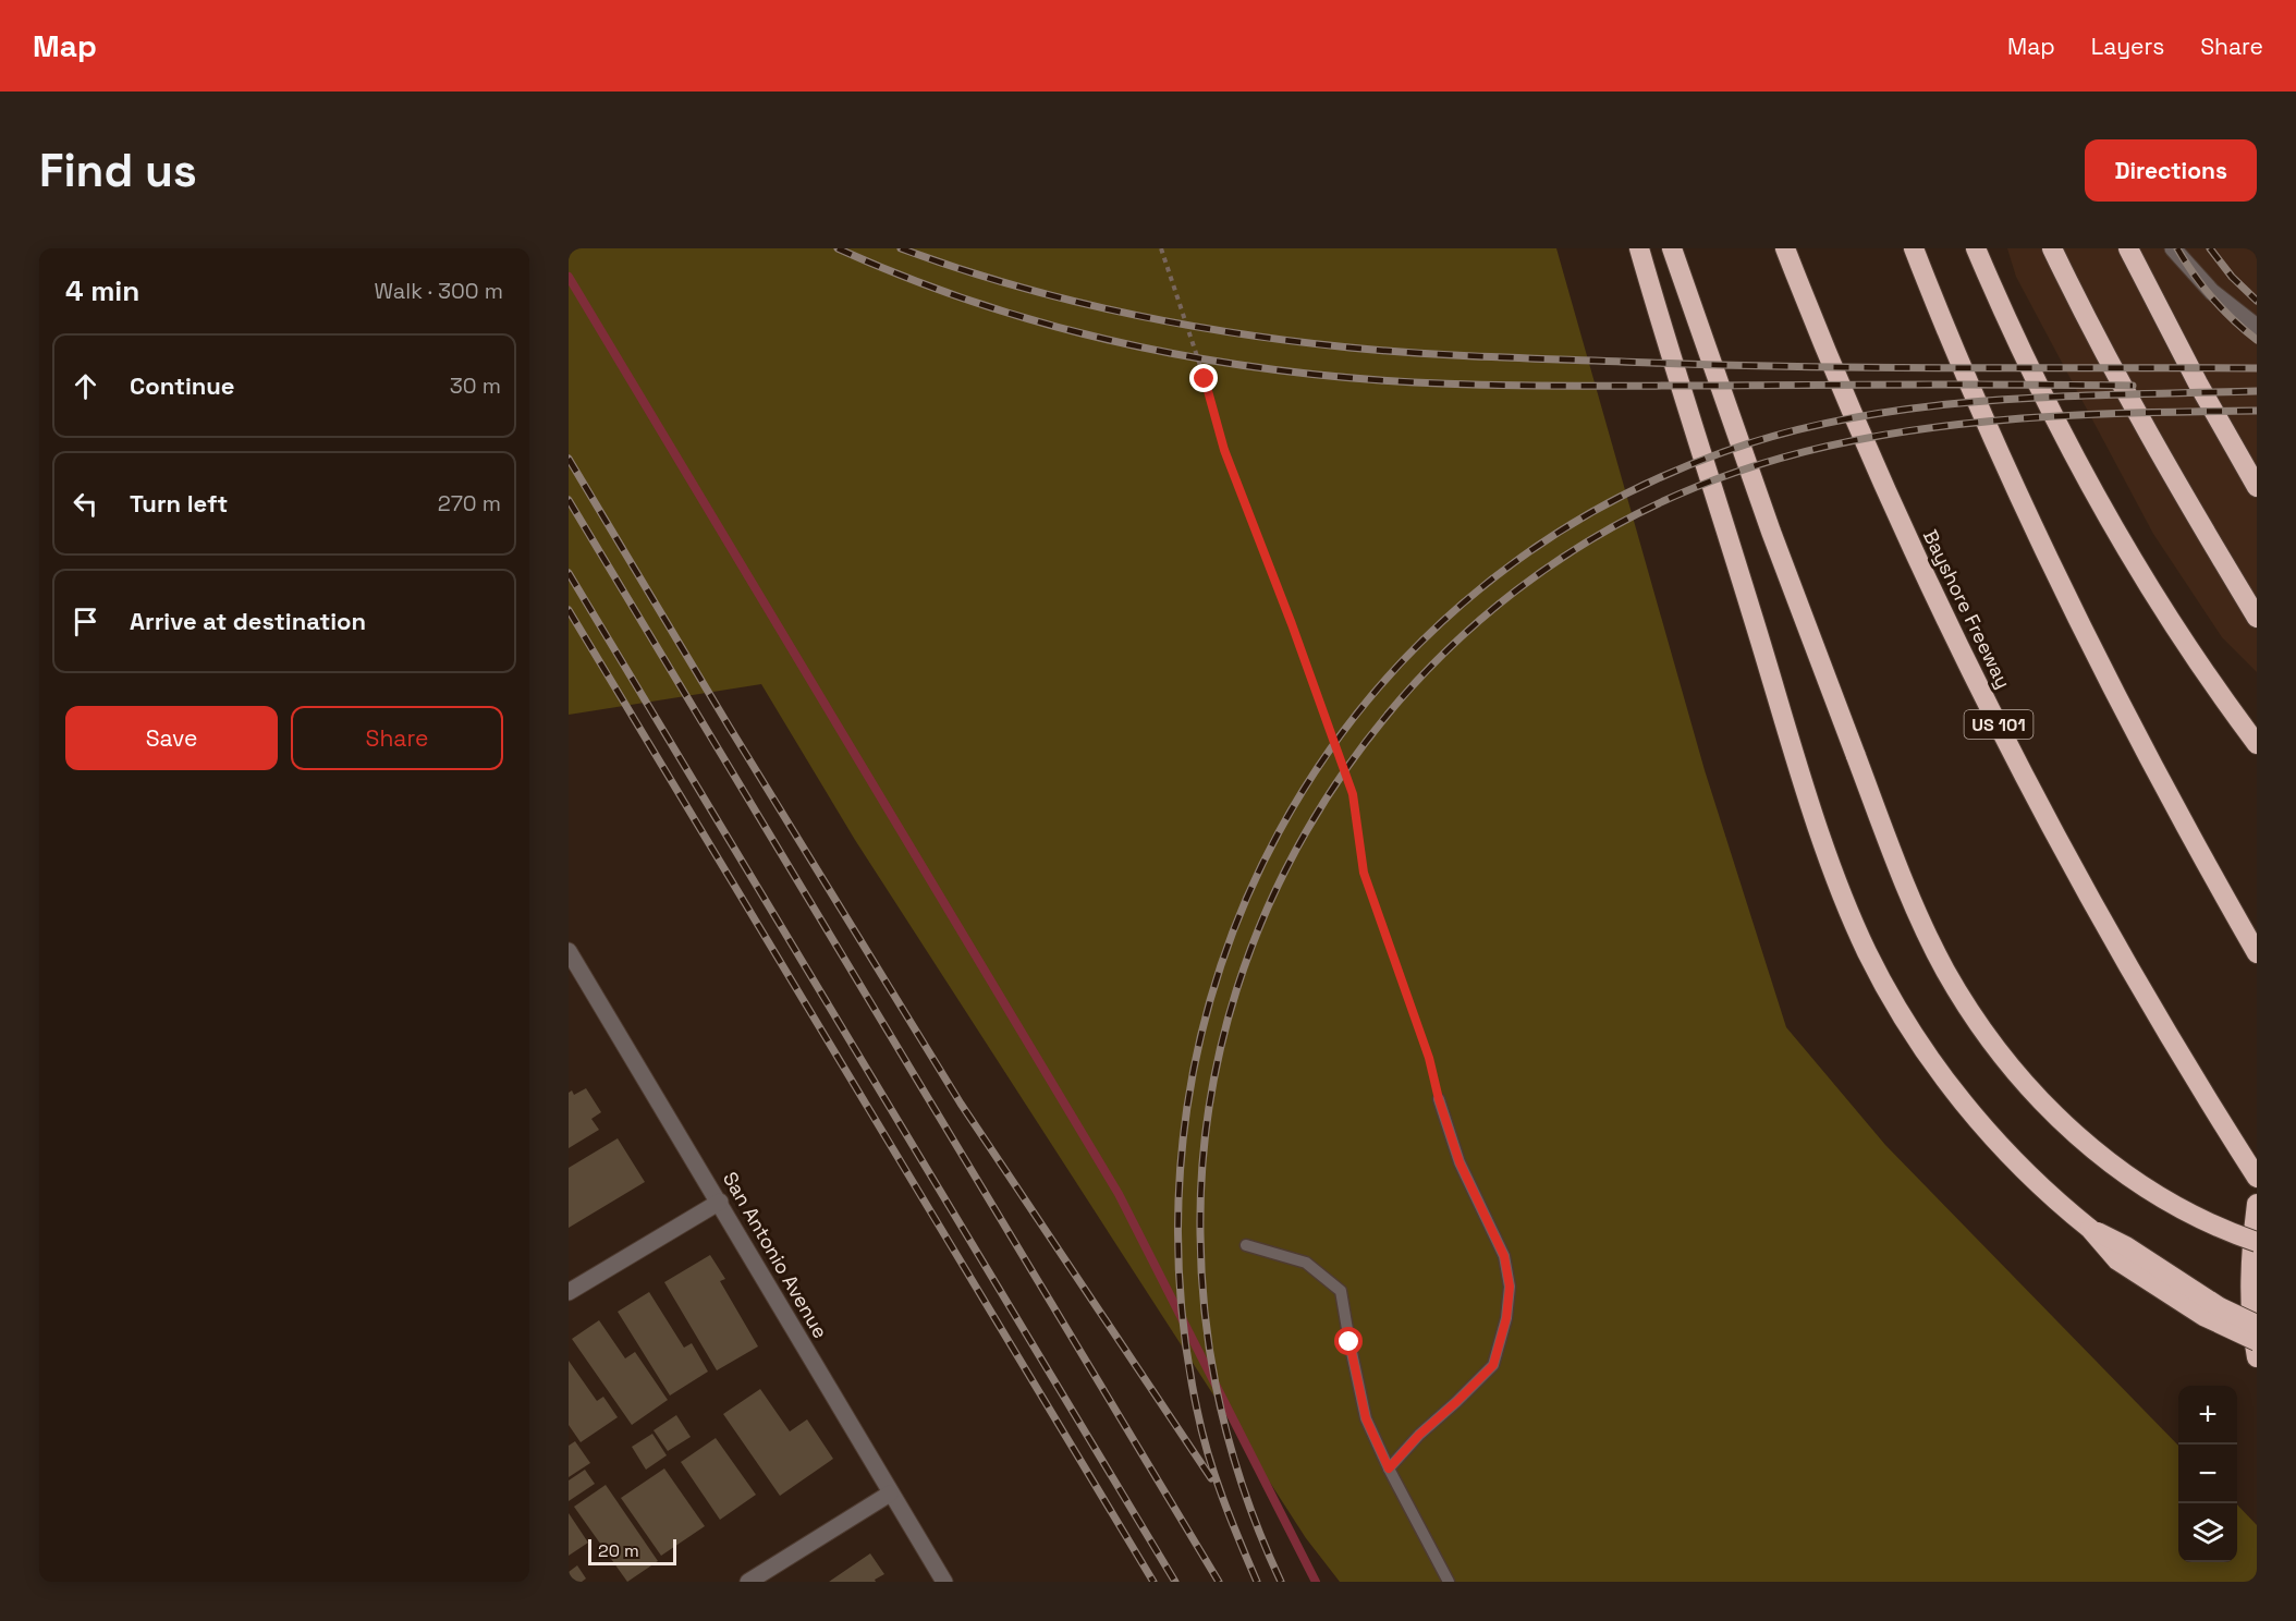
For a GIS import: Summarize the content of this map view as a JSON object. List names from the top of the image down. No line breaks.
{"streets":{"highway":["Bayshore Freeway","US 101"],"street":["San Antonio Avenue"]},"scale_bar":"20 m","page":{"header":"Map","nav":["Map","Layers","Share"],"buttons":["Directions",["Save","Share"]],"title":"Find us","heading":["4 min","Walk · 300 m"],"list":[["Continue","30 m"],["Turn left","270 m"],"Arrive at destination"],"map_buttons":["+","−"],"scale":"20 m"}}
